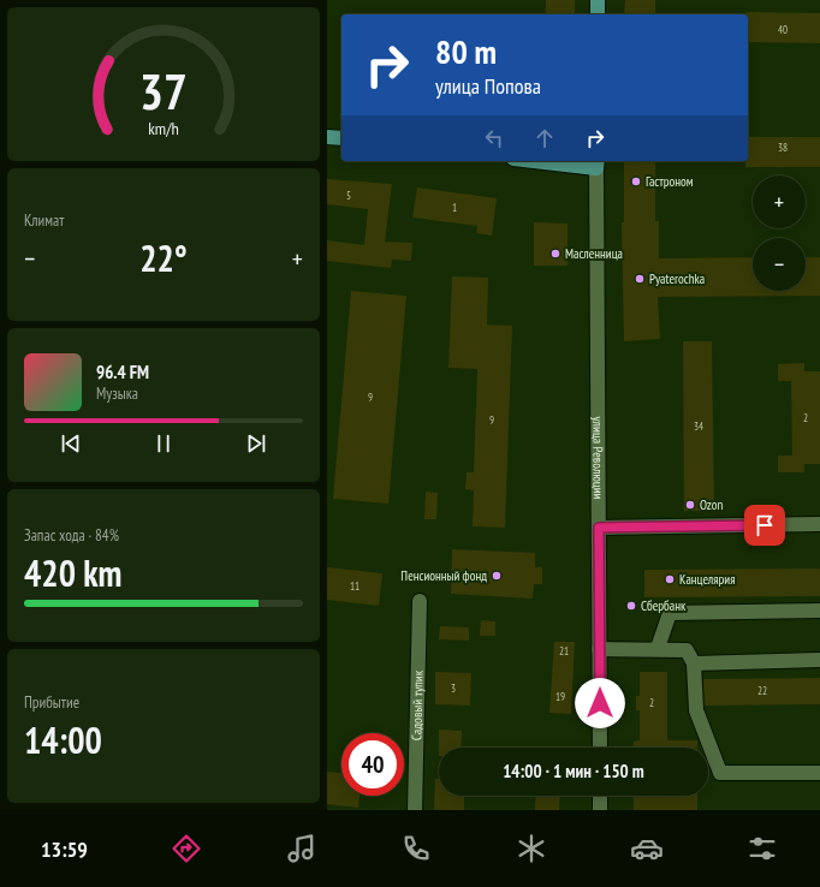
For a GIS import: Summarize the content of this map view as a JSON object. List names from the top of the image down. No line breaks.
{"streets":{"street":["улица Революции","Садовый тупик"]},"places":["Гастроном","Масленница","Pyaterochka","Ozon","Пенсионный фонд","Канцелярия","Сбербанк"],"house_numbers":["40","38","5","1","9","2","9","34","11","21","3","22","19","2"],"page":{"turn":["80 m","улица Попова"],"tile":["Климат",["Запас хода · 84%","420 km"],["Прибытие","14:00"]],"map_buttons":["+","−"],"heat":["−","22°","+"],"song":["96.4 FM","Музыка"],"limit":"40","trip":"14:00 · 1 мин · 150 m","tabs":"13:59","gauge":["37","km/h"]}}
